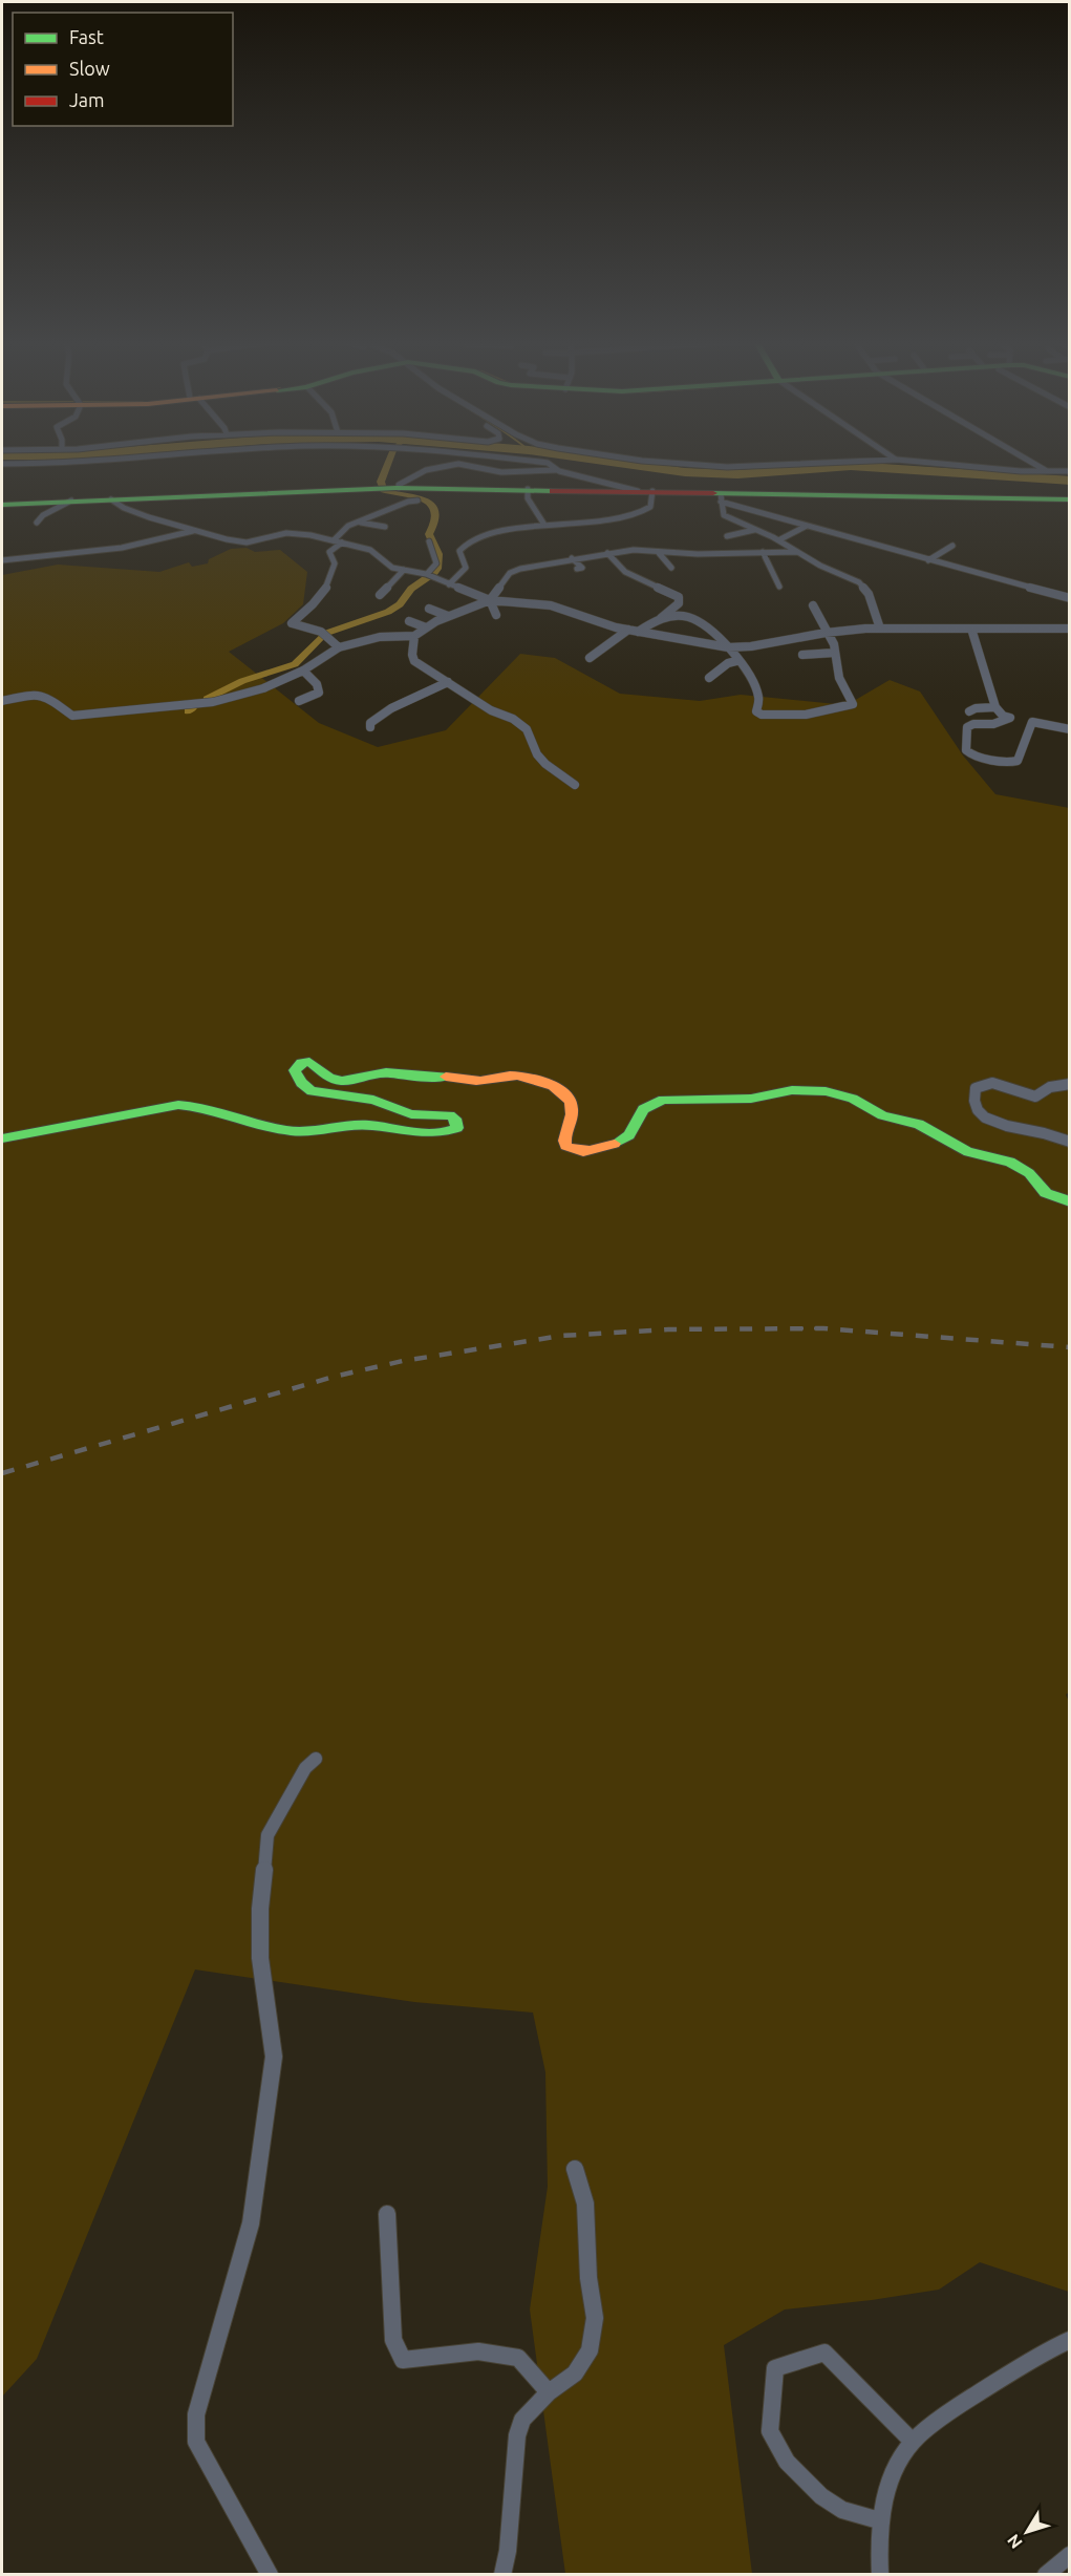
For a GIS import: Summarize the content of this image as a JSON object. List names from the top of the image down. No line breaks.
{"legend":["Fast","Slow","Jam"],"north":"bottom left"}
